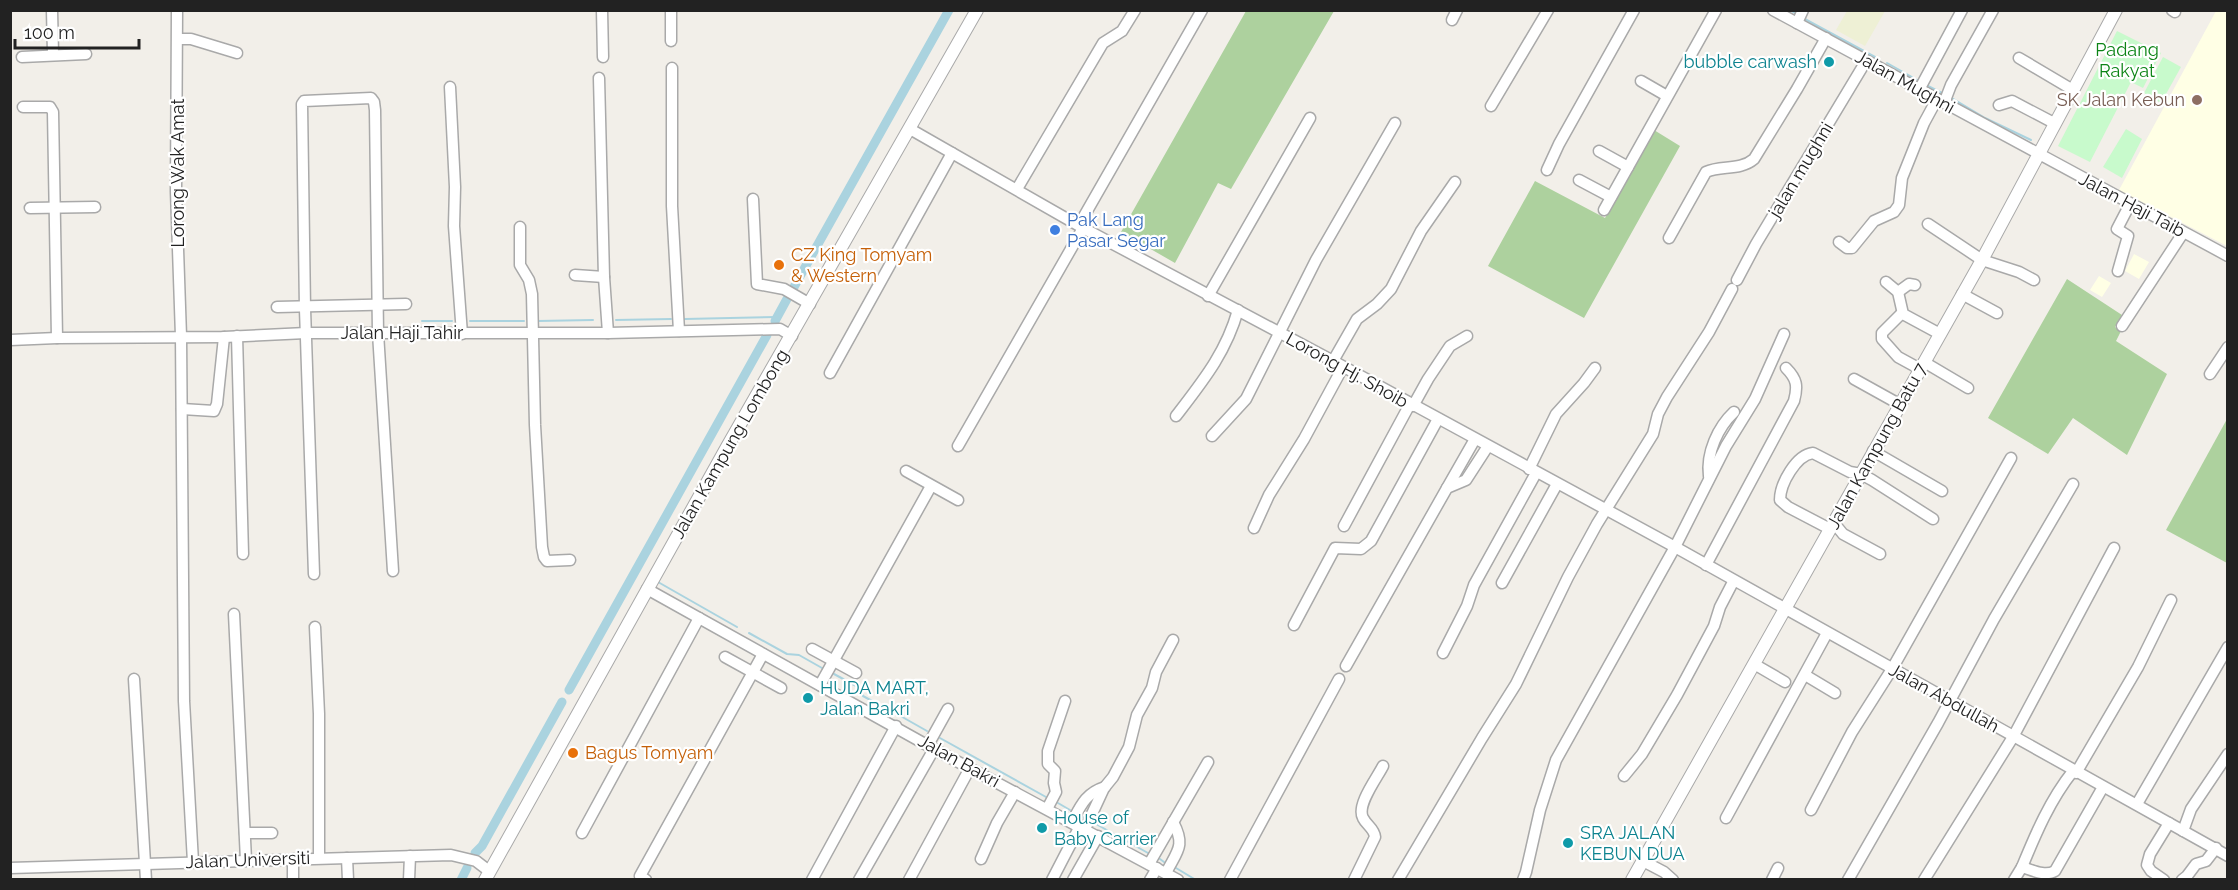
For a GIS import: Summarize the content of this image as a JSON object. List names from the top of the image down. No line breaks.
{"streets":{"street":["Jalan Mughni","jalan mughni","Lorong Wak Amat","Jalan Haji Taib","Jalan Haji Tahir","Lorong Hj. Shoib","Jalan Kampung Lombong","Jalan Kampung Batu 7","Jalan Abdullah","Jalan Bakri","Jalan Universiti"]},"crossings":[["Jalan Mughni","jalan mughni"],["Jalan Mughni","Jalan Haji Taib"],["Jalan Mughni","Jalan Kampung Batu 7"],["jalan mughni","Lorong Hj. Shoib"],["Lorong Wak Amat","Jalan Haji Tahir"],["Lorong Wak Amat","Jalan Universiti"],["Jalan Haji Taib","Jalan Kampung Batu 7"],["Jalan Haji Tahir","Jalan Kampung Lombong"],["Lorong Hj. Shoib","Jalan Kampung Lombong"],["Lorong Hj. Shoib","Jalan Kampung Batu 7"],["Lorong Hj. Shoib","Jalan Abdullah"],["Jalan Kampung Lombong","Jalan Bakri"],["Jalan Kampung Lombong","Jalan Universiti"],["Jalan Kampung Batu 7","Jalan Abdullah"]],"parks":["Padang Rakyat"],"places":["bubble carwash","SK Jalan Kebun","Pak Lang Pasar Segar","CZ King Tomyam & Western","HUDA MART, Jalan Bakri","Bagus Tomyam","House of Baby Carrier","SRA JALAN KEBUN DUA"],"scale_bar":"100 m"}
